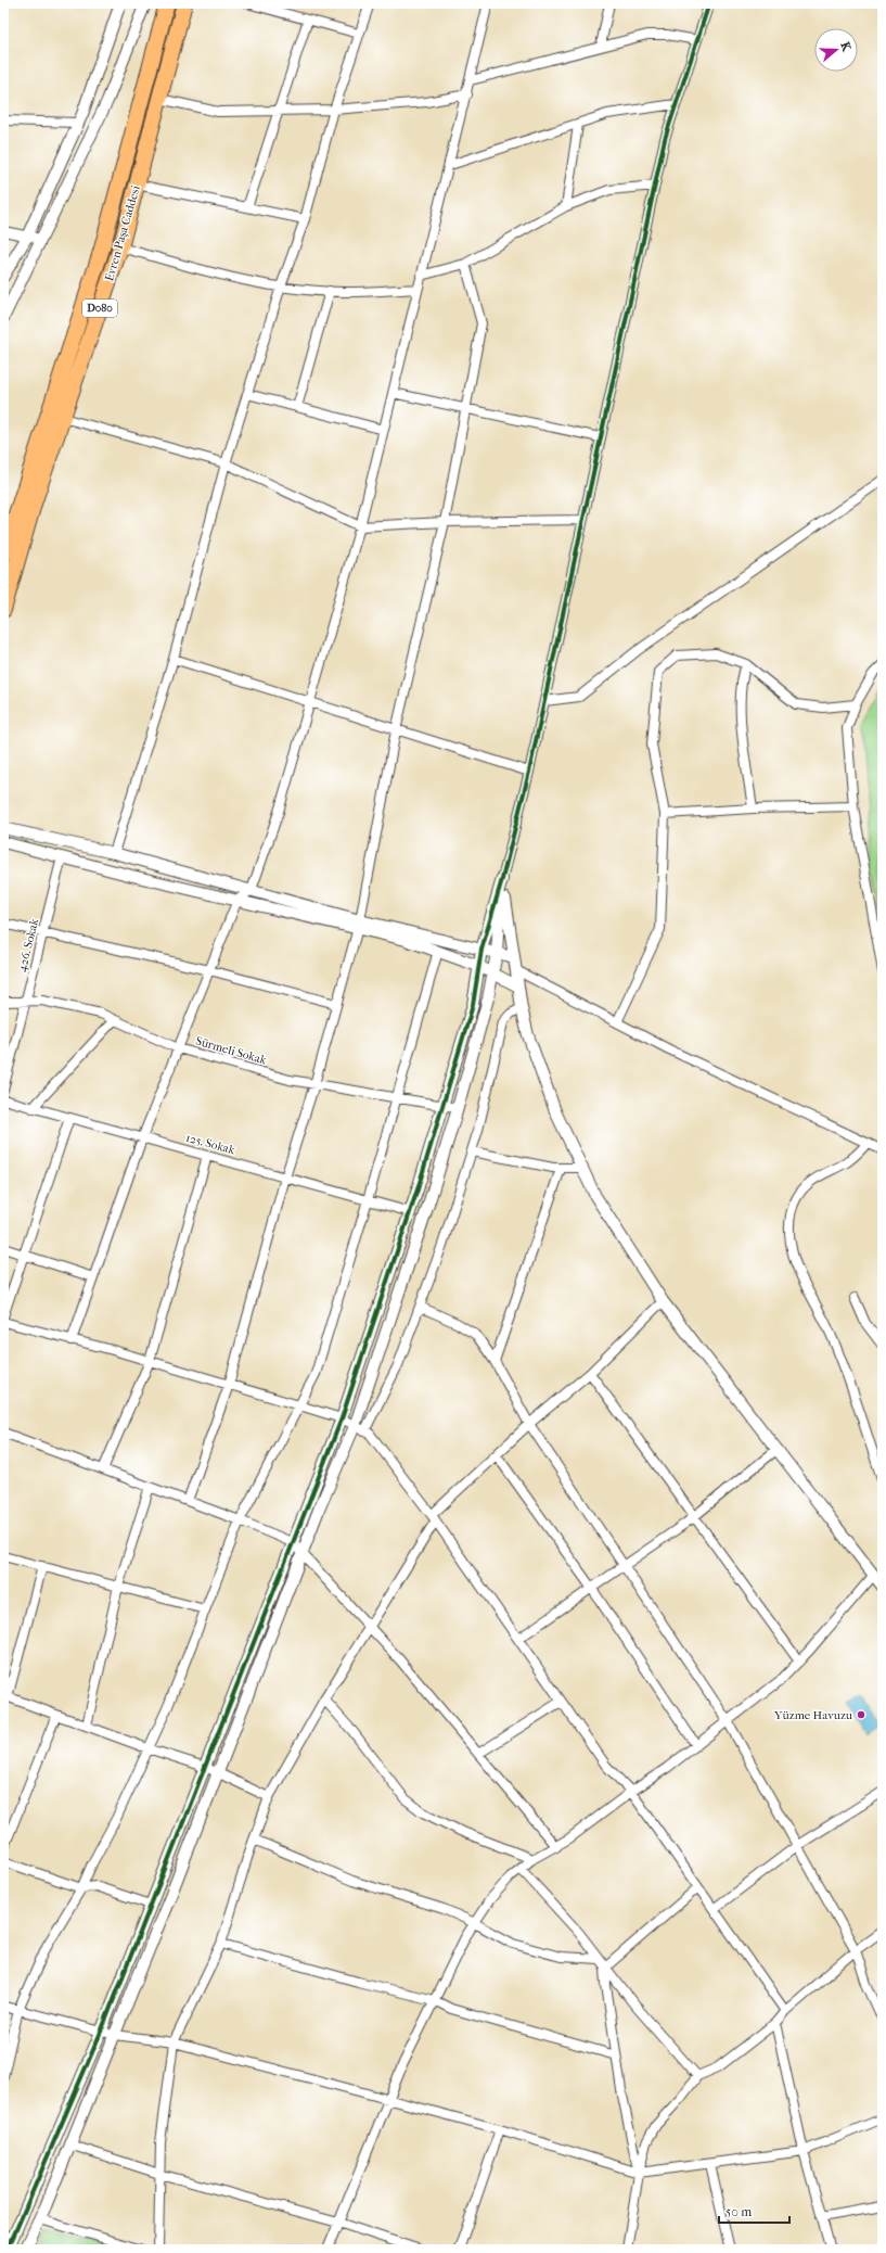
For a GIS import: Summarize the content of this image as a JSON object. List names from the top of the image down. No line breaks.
{"streets":{"highway":["Evren Paşa Caddesi","D080"],"street":["426. Sokak","Sürmeli Sokak","125. Sokak"]},"crossings":[["426. Sokak","Sürmeli Sokak"]],"places":["Yüzme Havuzu"],"scale_bar":"50 m","north":"right"}
